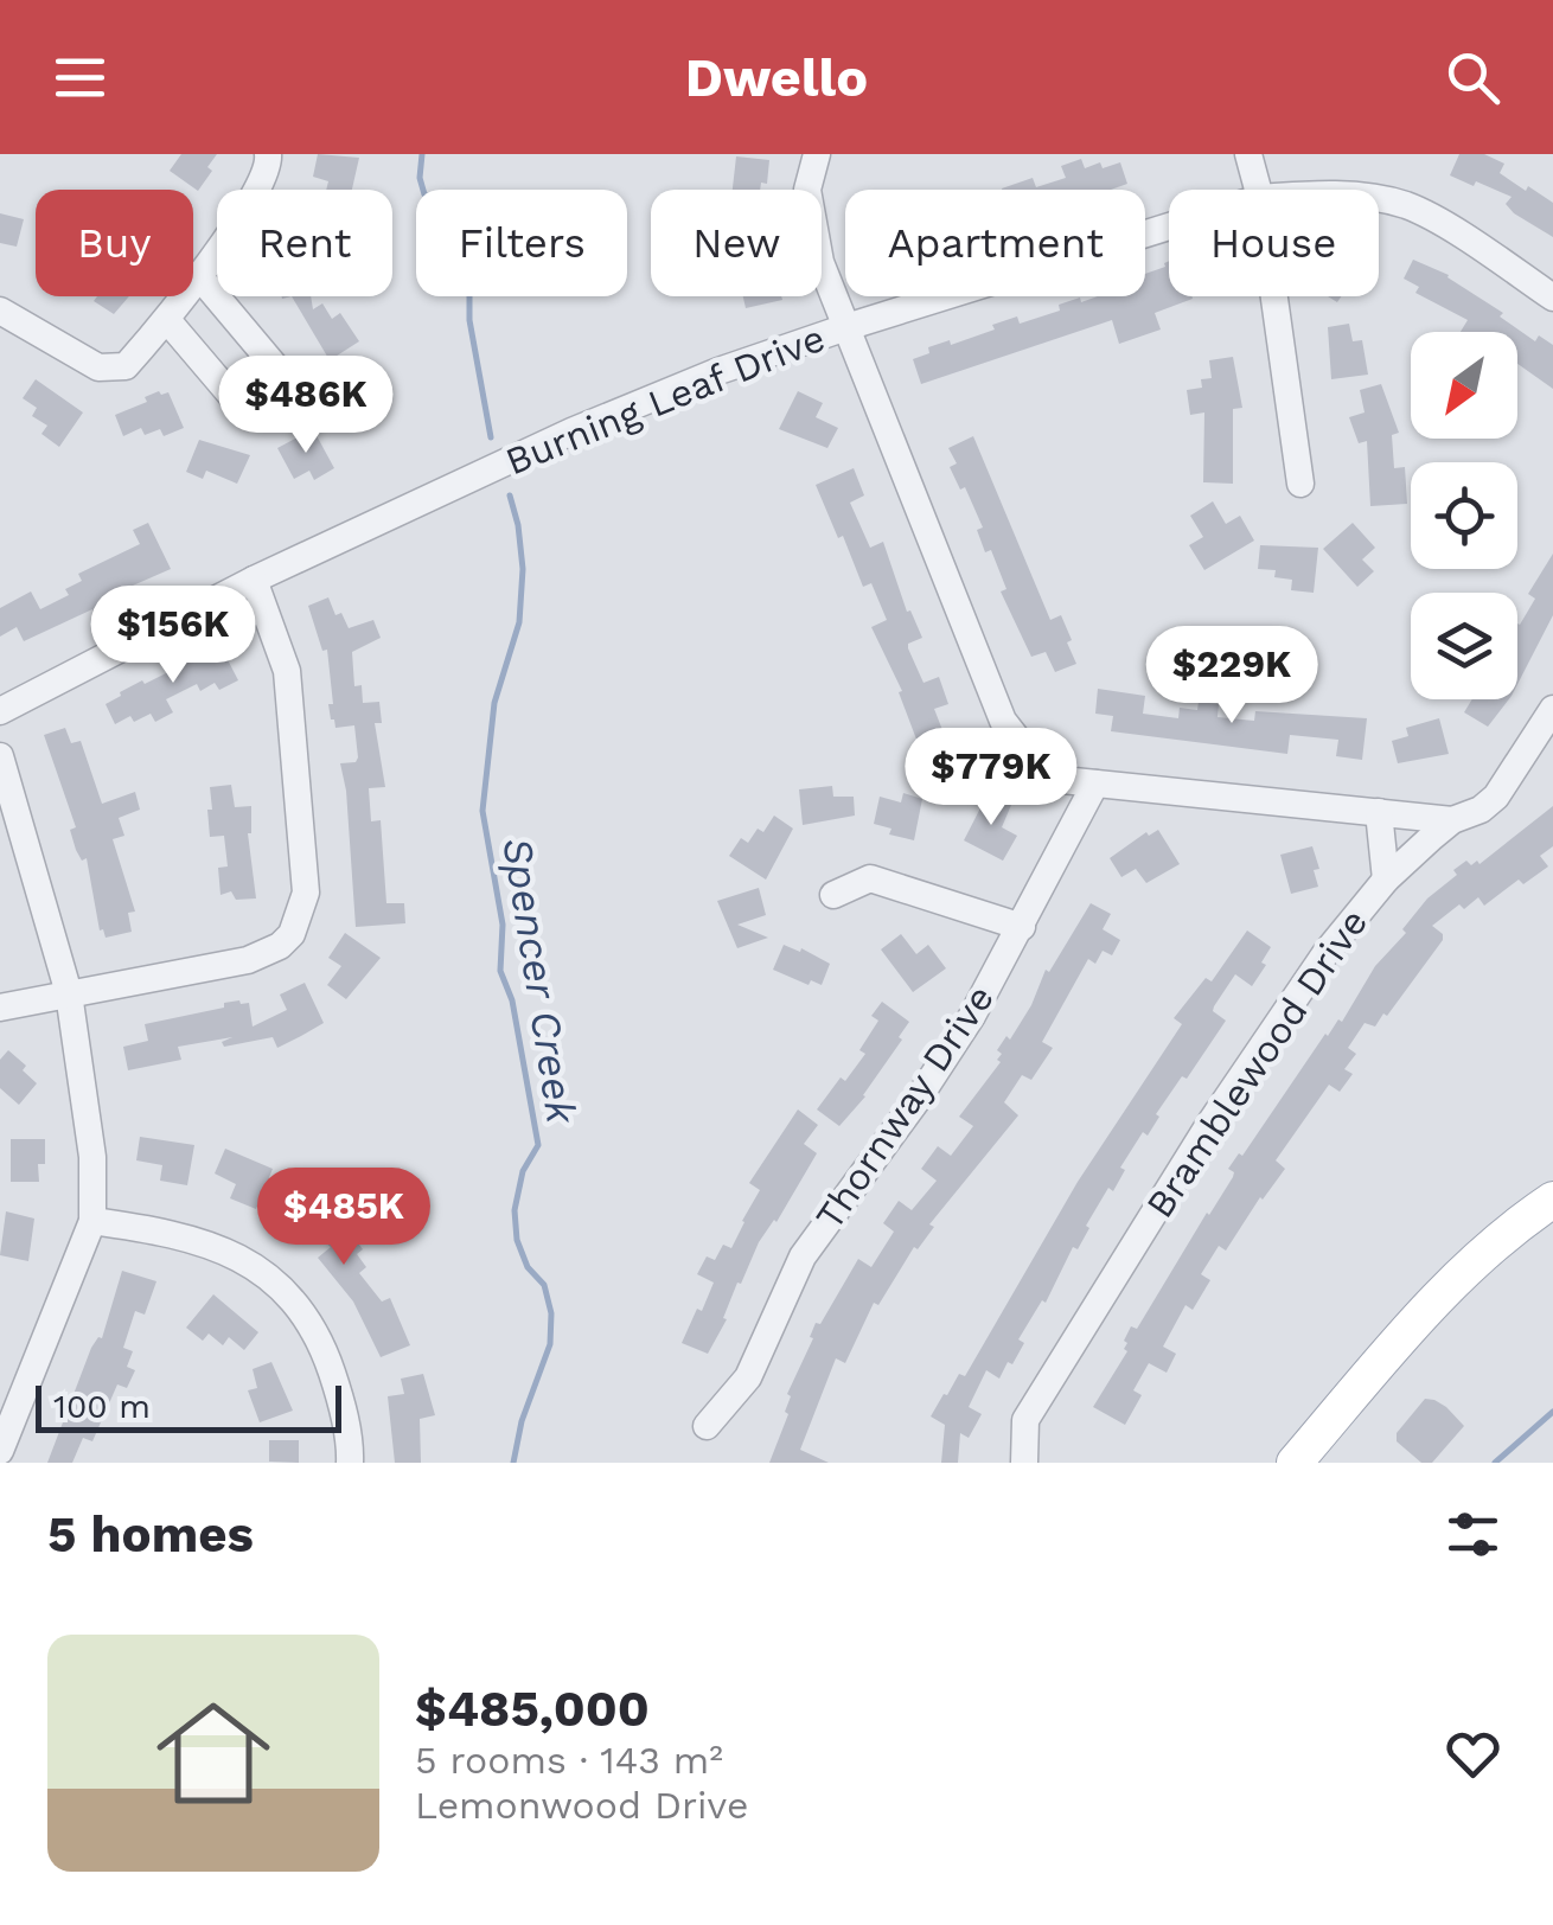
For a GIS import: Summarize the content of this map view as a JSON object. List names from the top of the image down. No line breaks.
{"streets":{"street":["Burning Leaf Drive","Bramblewood Drive","Thornway Drive"]},"water":["Spencer Creek"],"scale_bar":"100 m","north":"bottom left","page":{"header":"Dwello","chip":["Buy","Rent","Filters","New","Apartment","House"],"price":["$486K","$156K","$229K","$779K","$485K"],"scale":"100 m","heading":"5 homes","list":[{"name":"$485,000","note":"5 rooms · 143 m² · Lemonwood Drive"}]}}
